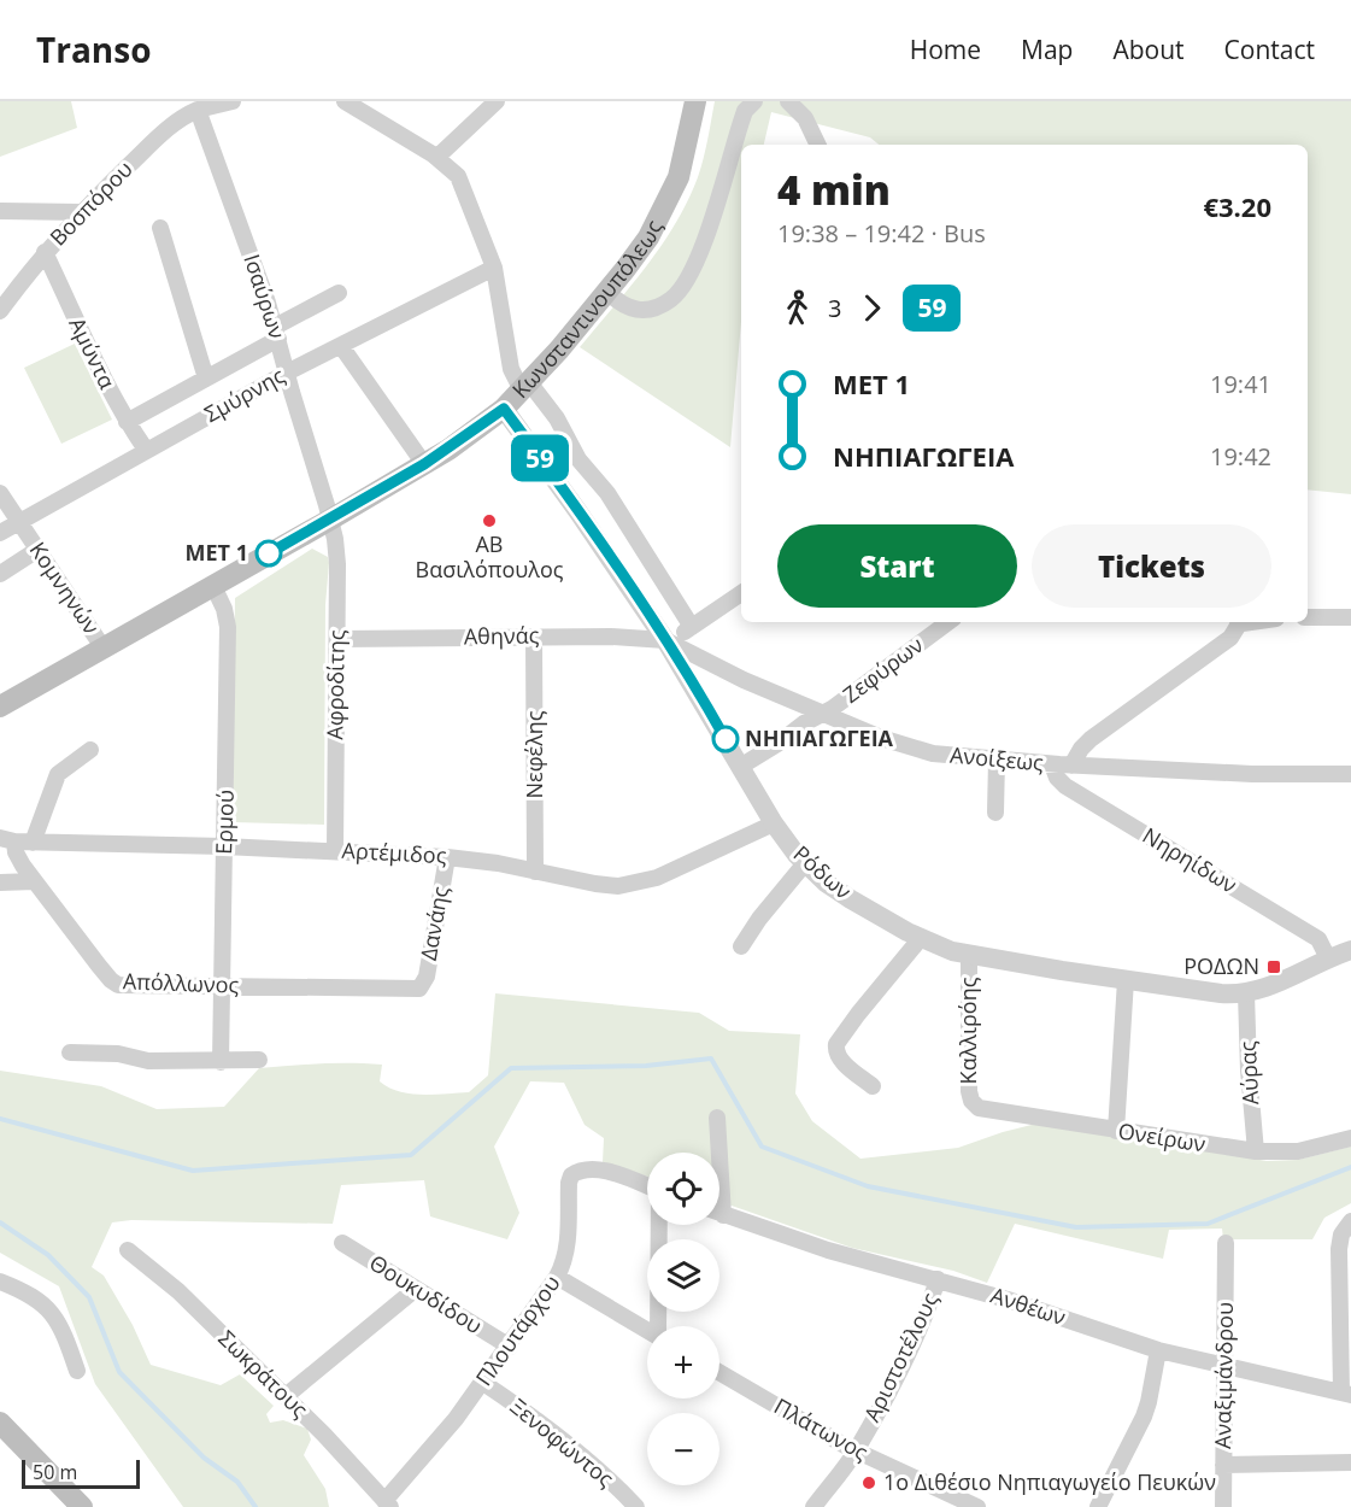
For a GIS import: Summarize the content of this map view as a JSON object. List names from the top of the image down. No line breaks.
{"streets":{"main road":["Κωνσταντινουπόλεως"],"street":["Βοσπόρου","Ισαύρων","Αμύντα","Σμύρνης","Κομνηνών","Αθηνάς","Ζεφύρων","Αφροδίτης","Νεφέλης","Ανοίξεως","Ερμού","Αρτέμιδος","Νηρηίδων","Ρόδων","Δανάης","Απόλλωνος","Καλλιρόης","Αύρας","Ονείρων","Θουκυδίδου","Ανθέων","Πλουτάρχου","Αριστοτέλους","Σωκράτους","Αναξιμάνδρου","Πλάτωνος","Ξενοφώντος"]},"crossings":[["Βοσπόρου","Ισαύρων"],["Βοσπόρου","Αμύντα"],["Ισαύρων","Κωνσταντινουπόλεως"],["Ισαύρων","Σμύρνης"],["Ισαύρων","Αφροδίτης"],["Κωνσταντινουπόλεως","Κομνηνών"],["Κωνσταντινουπόλεως","Αφροδίτης"],["Κωνσταντινουπόλεως","Ερμού"],["Κωνσταντινουπόλεως","Ρόδων"],["Αμύντα","Σμύρνης"],["Σμύρνης","Κομνηνών"],["Αθηνάς","Αφροδίτης"],["Αθηνάς","Νεφέλης"],["Αθηνάς","Ανοίξεως"],["Αθηνάς","Ρόδων"],["Ζεφύρων","Ανοίξεως"],["Ζεφύρων","Ρόδων"],["Αφροδίτης","Αρτέμιδος"],["Νεφέλης","Αρτέμιδος"],["Ανοίξεως","Νηρηίδων"],["Ανοίξεως","Ρόδων"],["Ερμού","Αρτέμιδος"],["Ερμού","Απόλλωνος"],["Αρτέμιδος","Ρόδων"],["Αρτέμιδος","Δανάης"],["Αρτέμιδος","Απόλλωνος"],["Νηρηίδων","Ρόδων"],["Ρόδων","Καλλιρόης"],["Ρόδων","Αύρας"],["Δανάης","Απόλλωνος"],["Καλλιρόης","Ονείρων"],["Αύρας","Ονείρων"],["Θουκυδίδου","Πλουτάρχου"],["Ανθέων","Αριστοτέλους"],["Ανθέων","Αναξιμάνδρου"],["Πλουτάρχου","Σωκράτους"],["Πλουτάρχου","Ξενοφώντος"],["Αριστοτέλους","Πλάτωνος"]],"places":{"other":["ΑΒ Βασιλόπουλος","ΜΕΤ 1","ΝΗΠΙΑΓΩΓΕΙΑ","1ο Διθέσιο Νηπιαγωγείο Πευκών"],"transit":["ΡΟΔΩΝ"]},"lines":["bus line 59"],"scale_bar":"50 m","page":{"header":"Transo","nav":["Home","Map","About","Contact"],"on_map":"59","heading":["4 min","19:38 – 19:42 · Bus","€3.20"],"legs":["3","59"],"list":[{"name":"ΜΕΤ 1","value":"19:41"},{"name":"ΝΗΠΙΑΓΩΓΕΙΑ","value":"19:42"}],"buttons":["Start","Tickets"],"map_buttons":["+","−"],"scale":"50 m"}}
